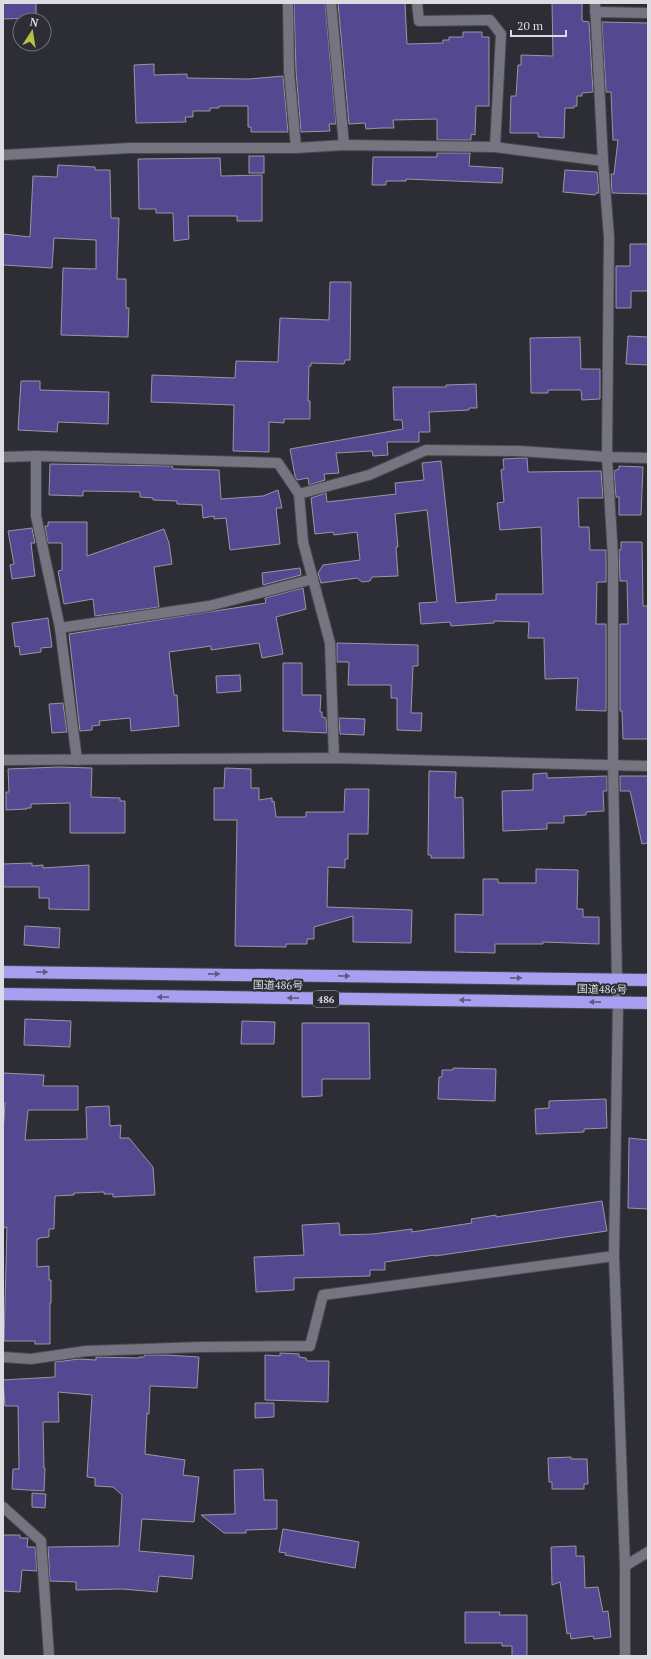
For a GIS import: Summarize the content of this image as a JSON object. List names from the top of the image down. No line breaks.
{"streets":{"highway":["国道486号","486"]},"scale_bar":"20 m","north":"top"}
